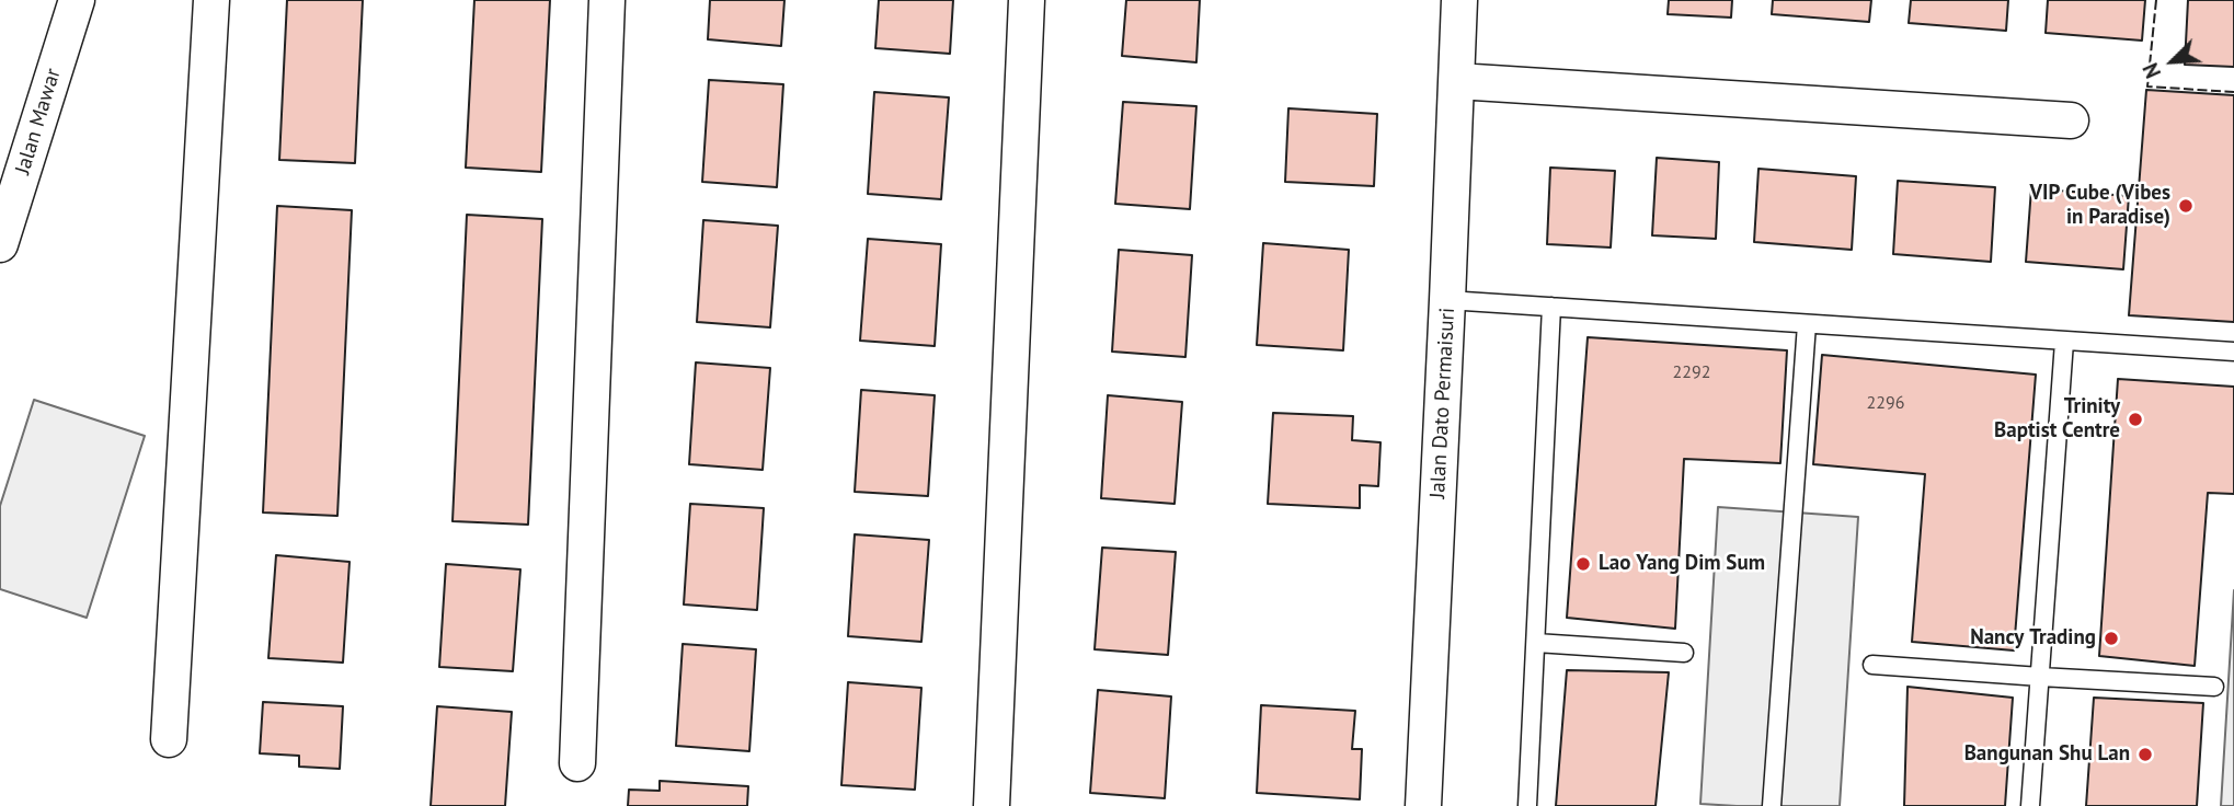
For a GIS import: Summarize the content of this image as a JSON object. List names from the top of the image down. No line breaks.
{"streets":{"street":["Jalan Mawar","Jalan Dato Permaisuri"]},"places":["VIP Cube (Vibes in Paradise)","Trinity Baptist Centre","Lao Yang Dim Sum","Nancy Trading","Bangunan Shu Lan"],"house_numbers":["2292","2296"],"north":"bottom left"}
